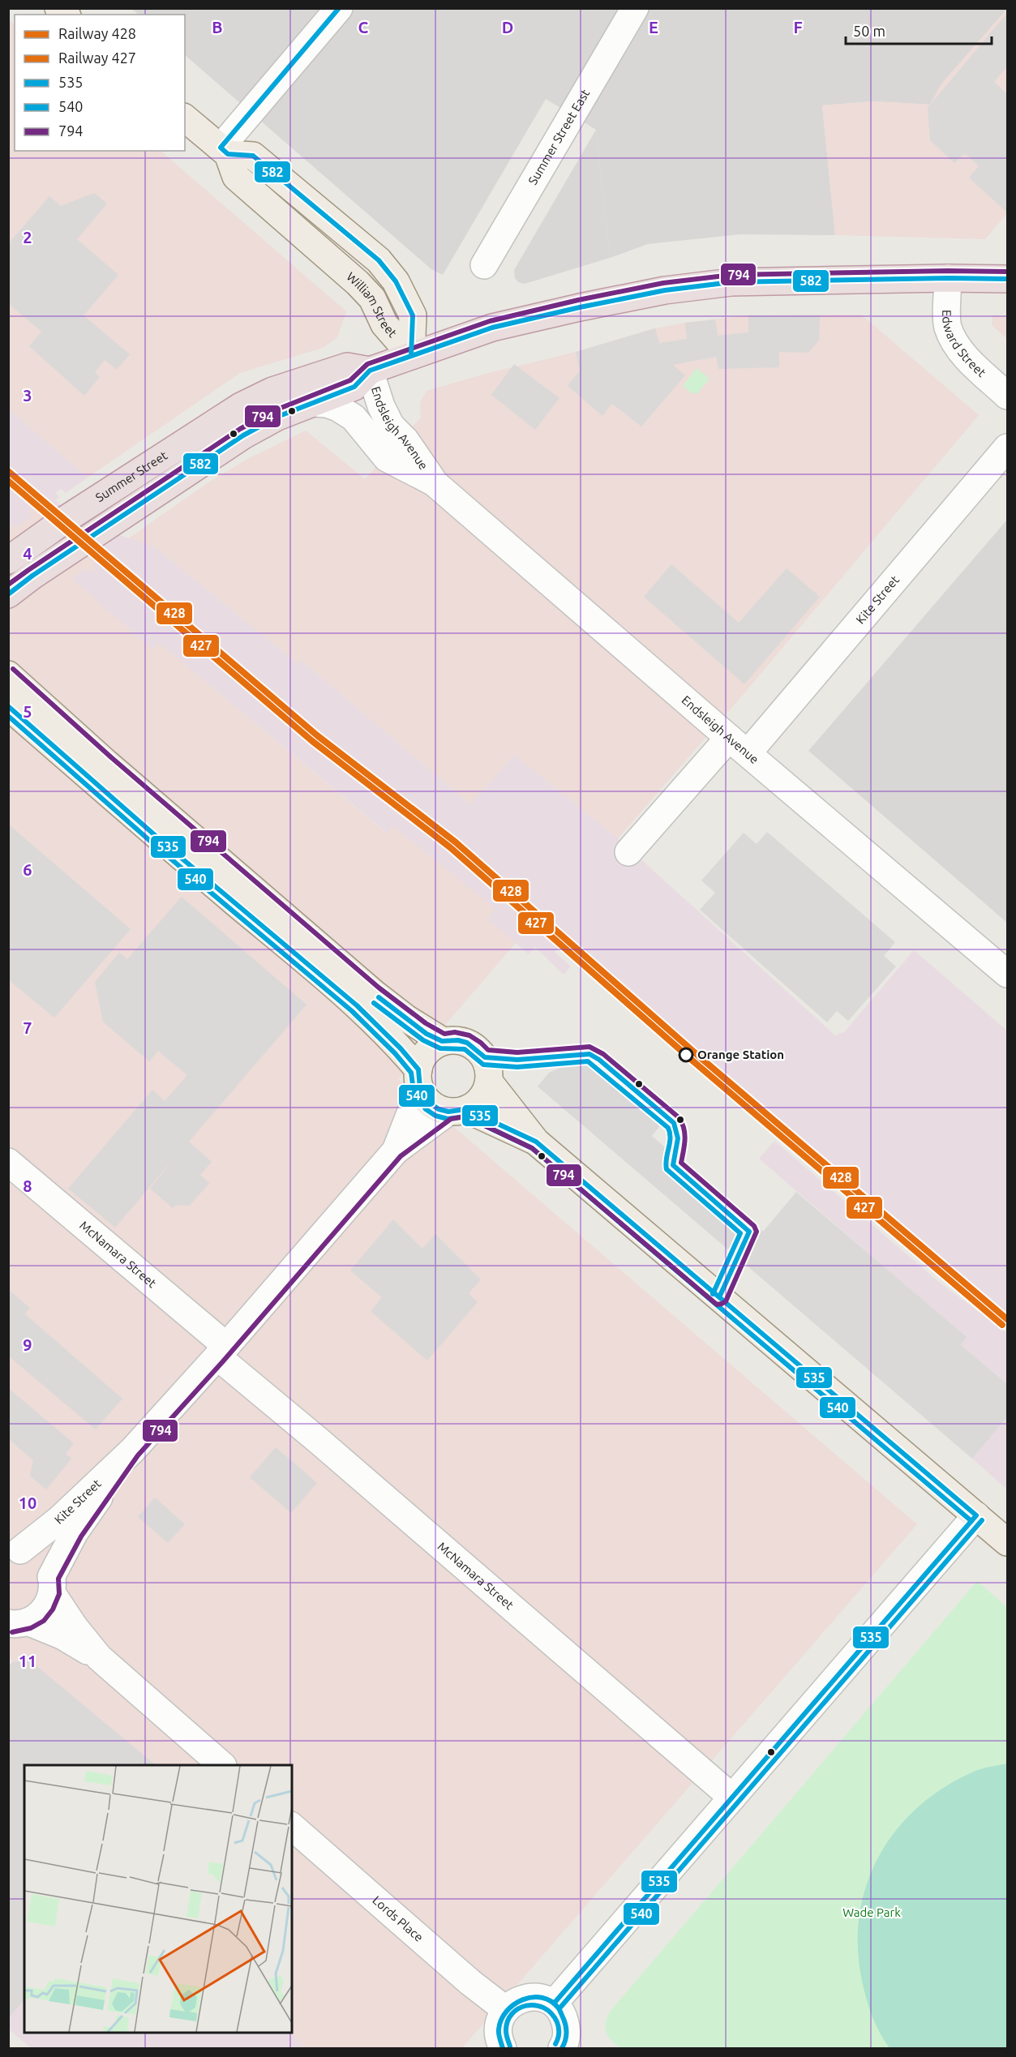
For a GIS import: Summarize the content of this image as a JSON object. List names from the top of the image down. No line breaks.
{"streets":{"highway":["Summer Street"],"main road":["William Street"],"street":["Summer Street East","Edward Street","Endsleigh Avenue","Kite Street","McNamara Street","Lords Place"]},"crossings":[["William Street","Summer Street"],["Edward Street","Summer Street"],["Endsleigh Avenue","Summer Street"],["Endsleigh Avenue","Kite Street"],["Kite Street","McNamara Street"]],"parks":["Wade Park"],"places":["Orange Station"],"lines":["transit line 582","transit line 794","rail line 428","rail line 427","transit line 535","transit line 540"],"legend":["Railway 428","Railway 427","535","540","794"],"scale_bar":"50 m","grid":{"columns":["B","C","D","E","F"],"rows":["2","3","4","5","6","7","8","9","10","11"]}}
